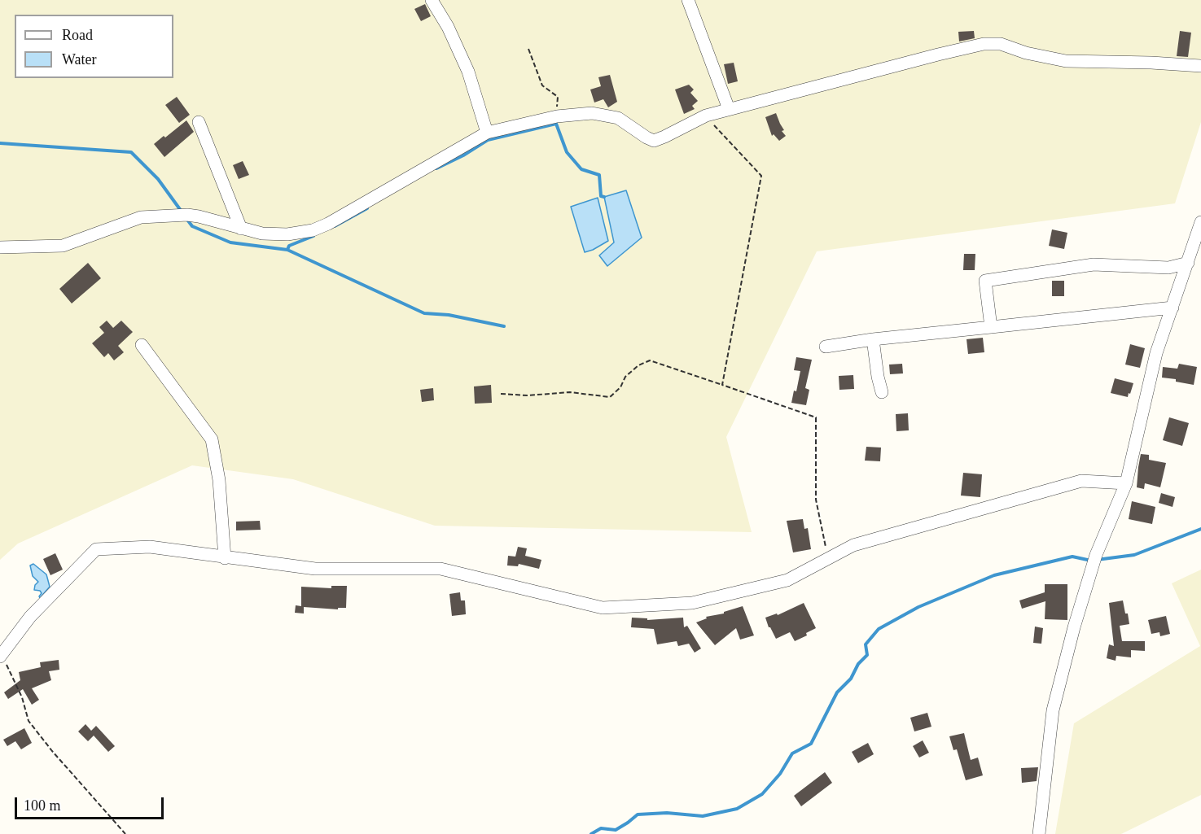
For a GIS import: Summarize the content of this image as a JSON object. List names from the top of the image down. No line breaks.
{"legend":["Road","Water"],"scale_bar":"100 m"}
